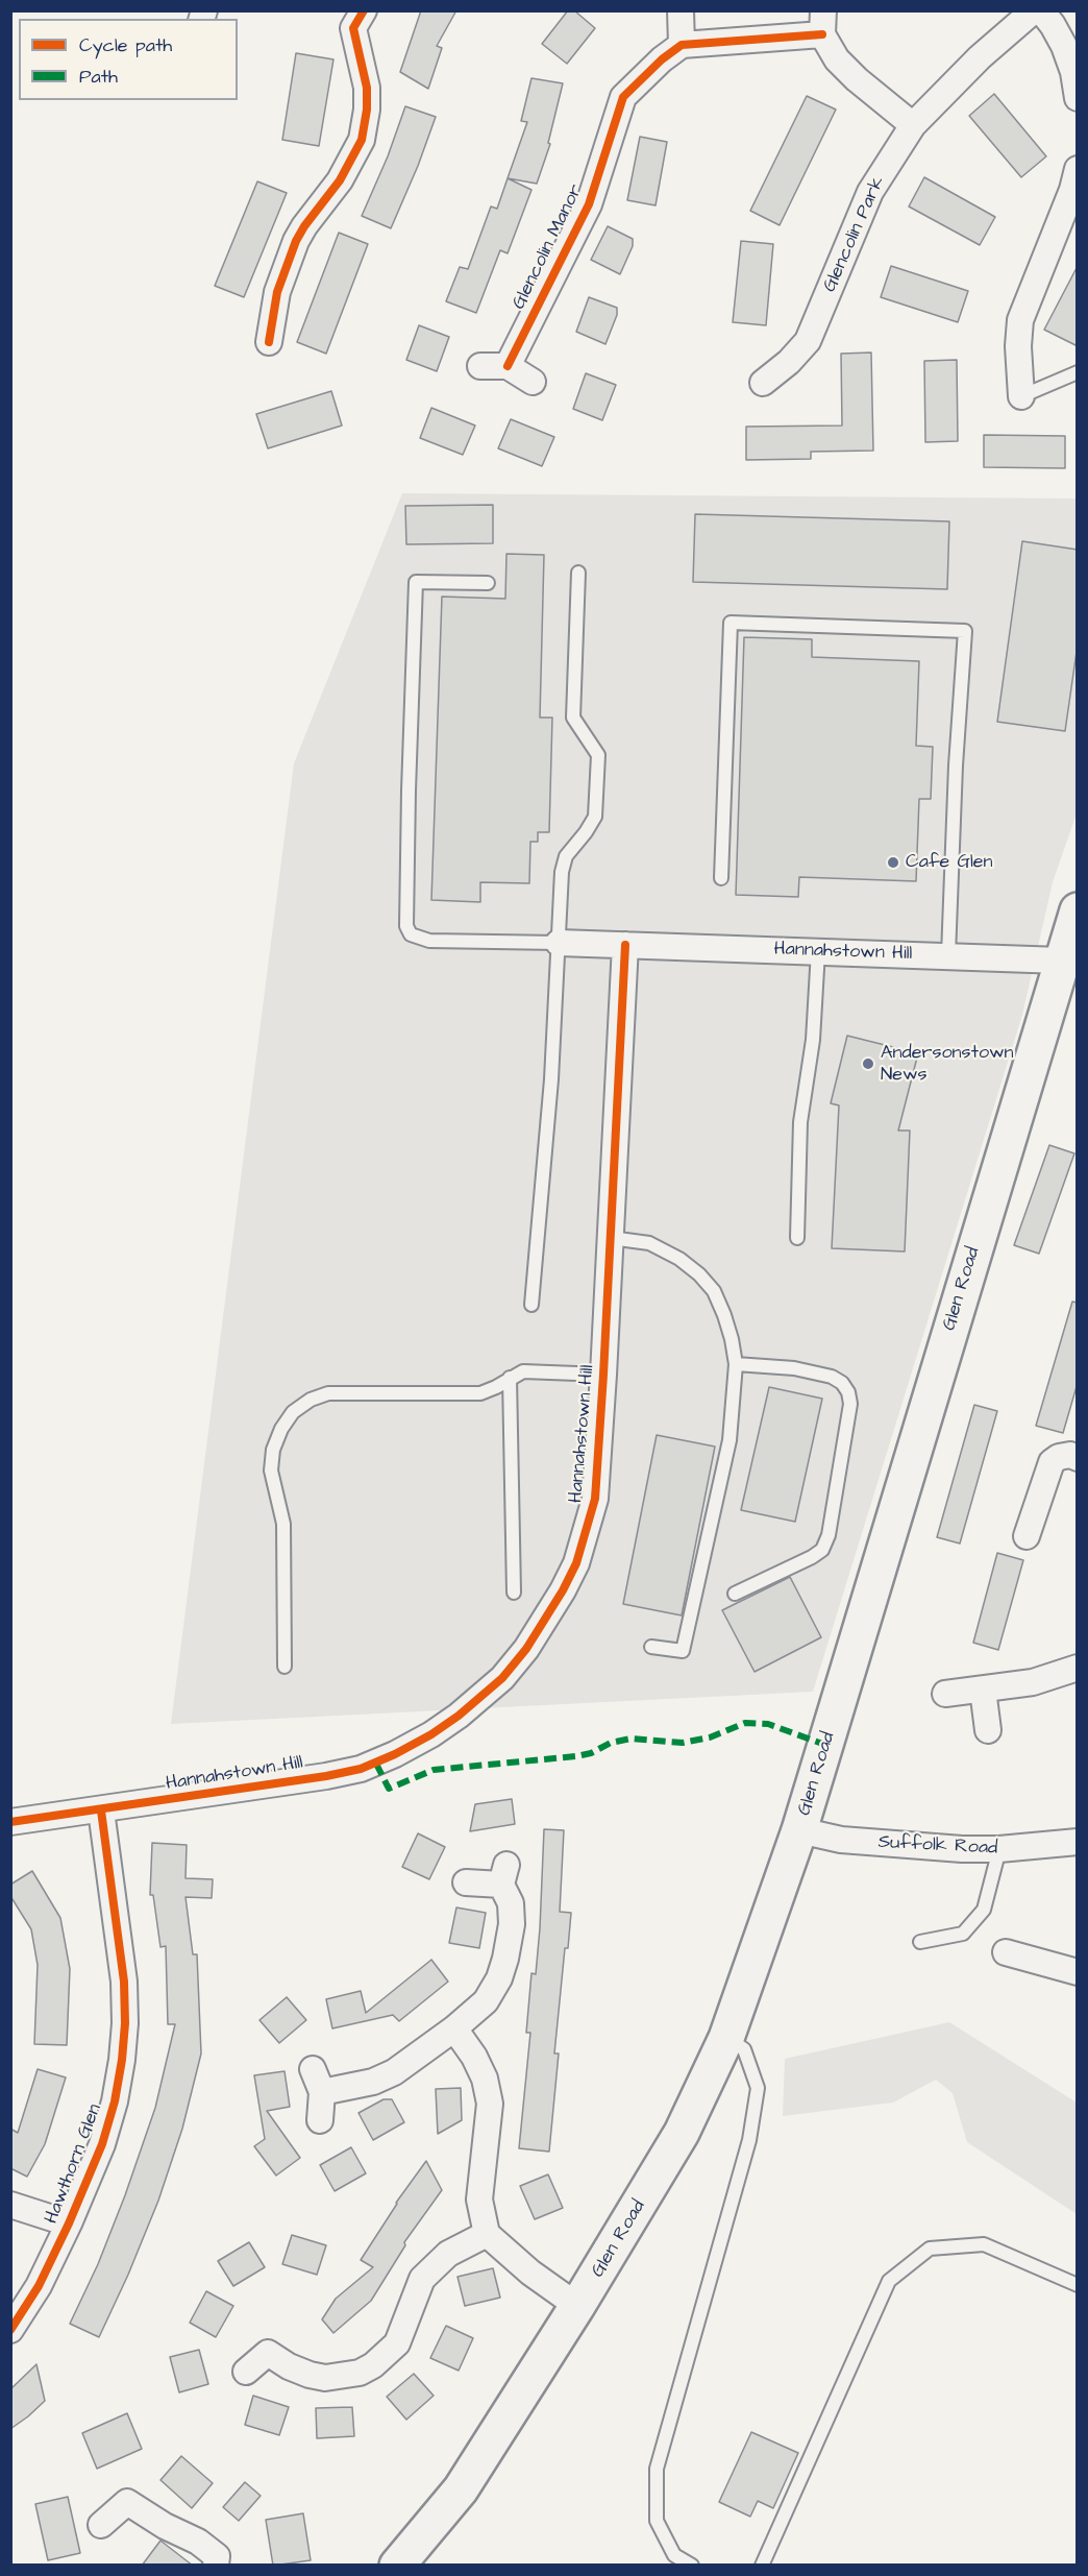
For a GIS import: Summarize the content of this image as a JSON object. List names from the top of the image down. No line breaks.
{"streets":{"main road":["Glen Road"],"street":["Glencolin Park","Glencolin Manor","Hannahstown Hill","Suffolk Road","Hawthorn Glen"]},"crossings":[["Hannahstown Hill","Glen Road"],["Hannahstown Hill","Hawthorn Glen"],["Glen Road","Suffolk Road"]],"places":["Cafe Glen","Andersonstown News"],"legend":["Cycle path","Path"]}
